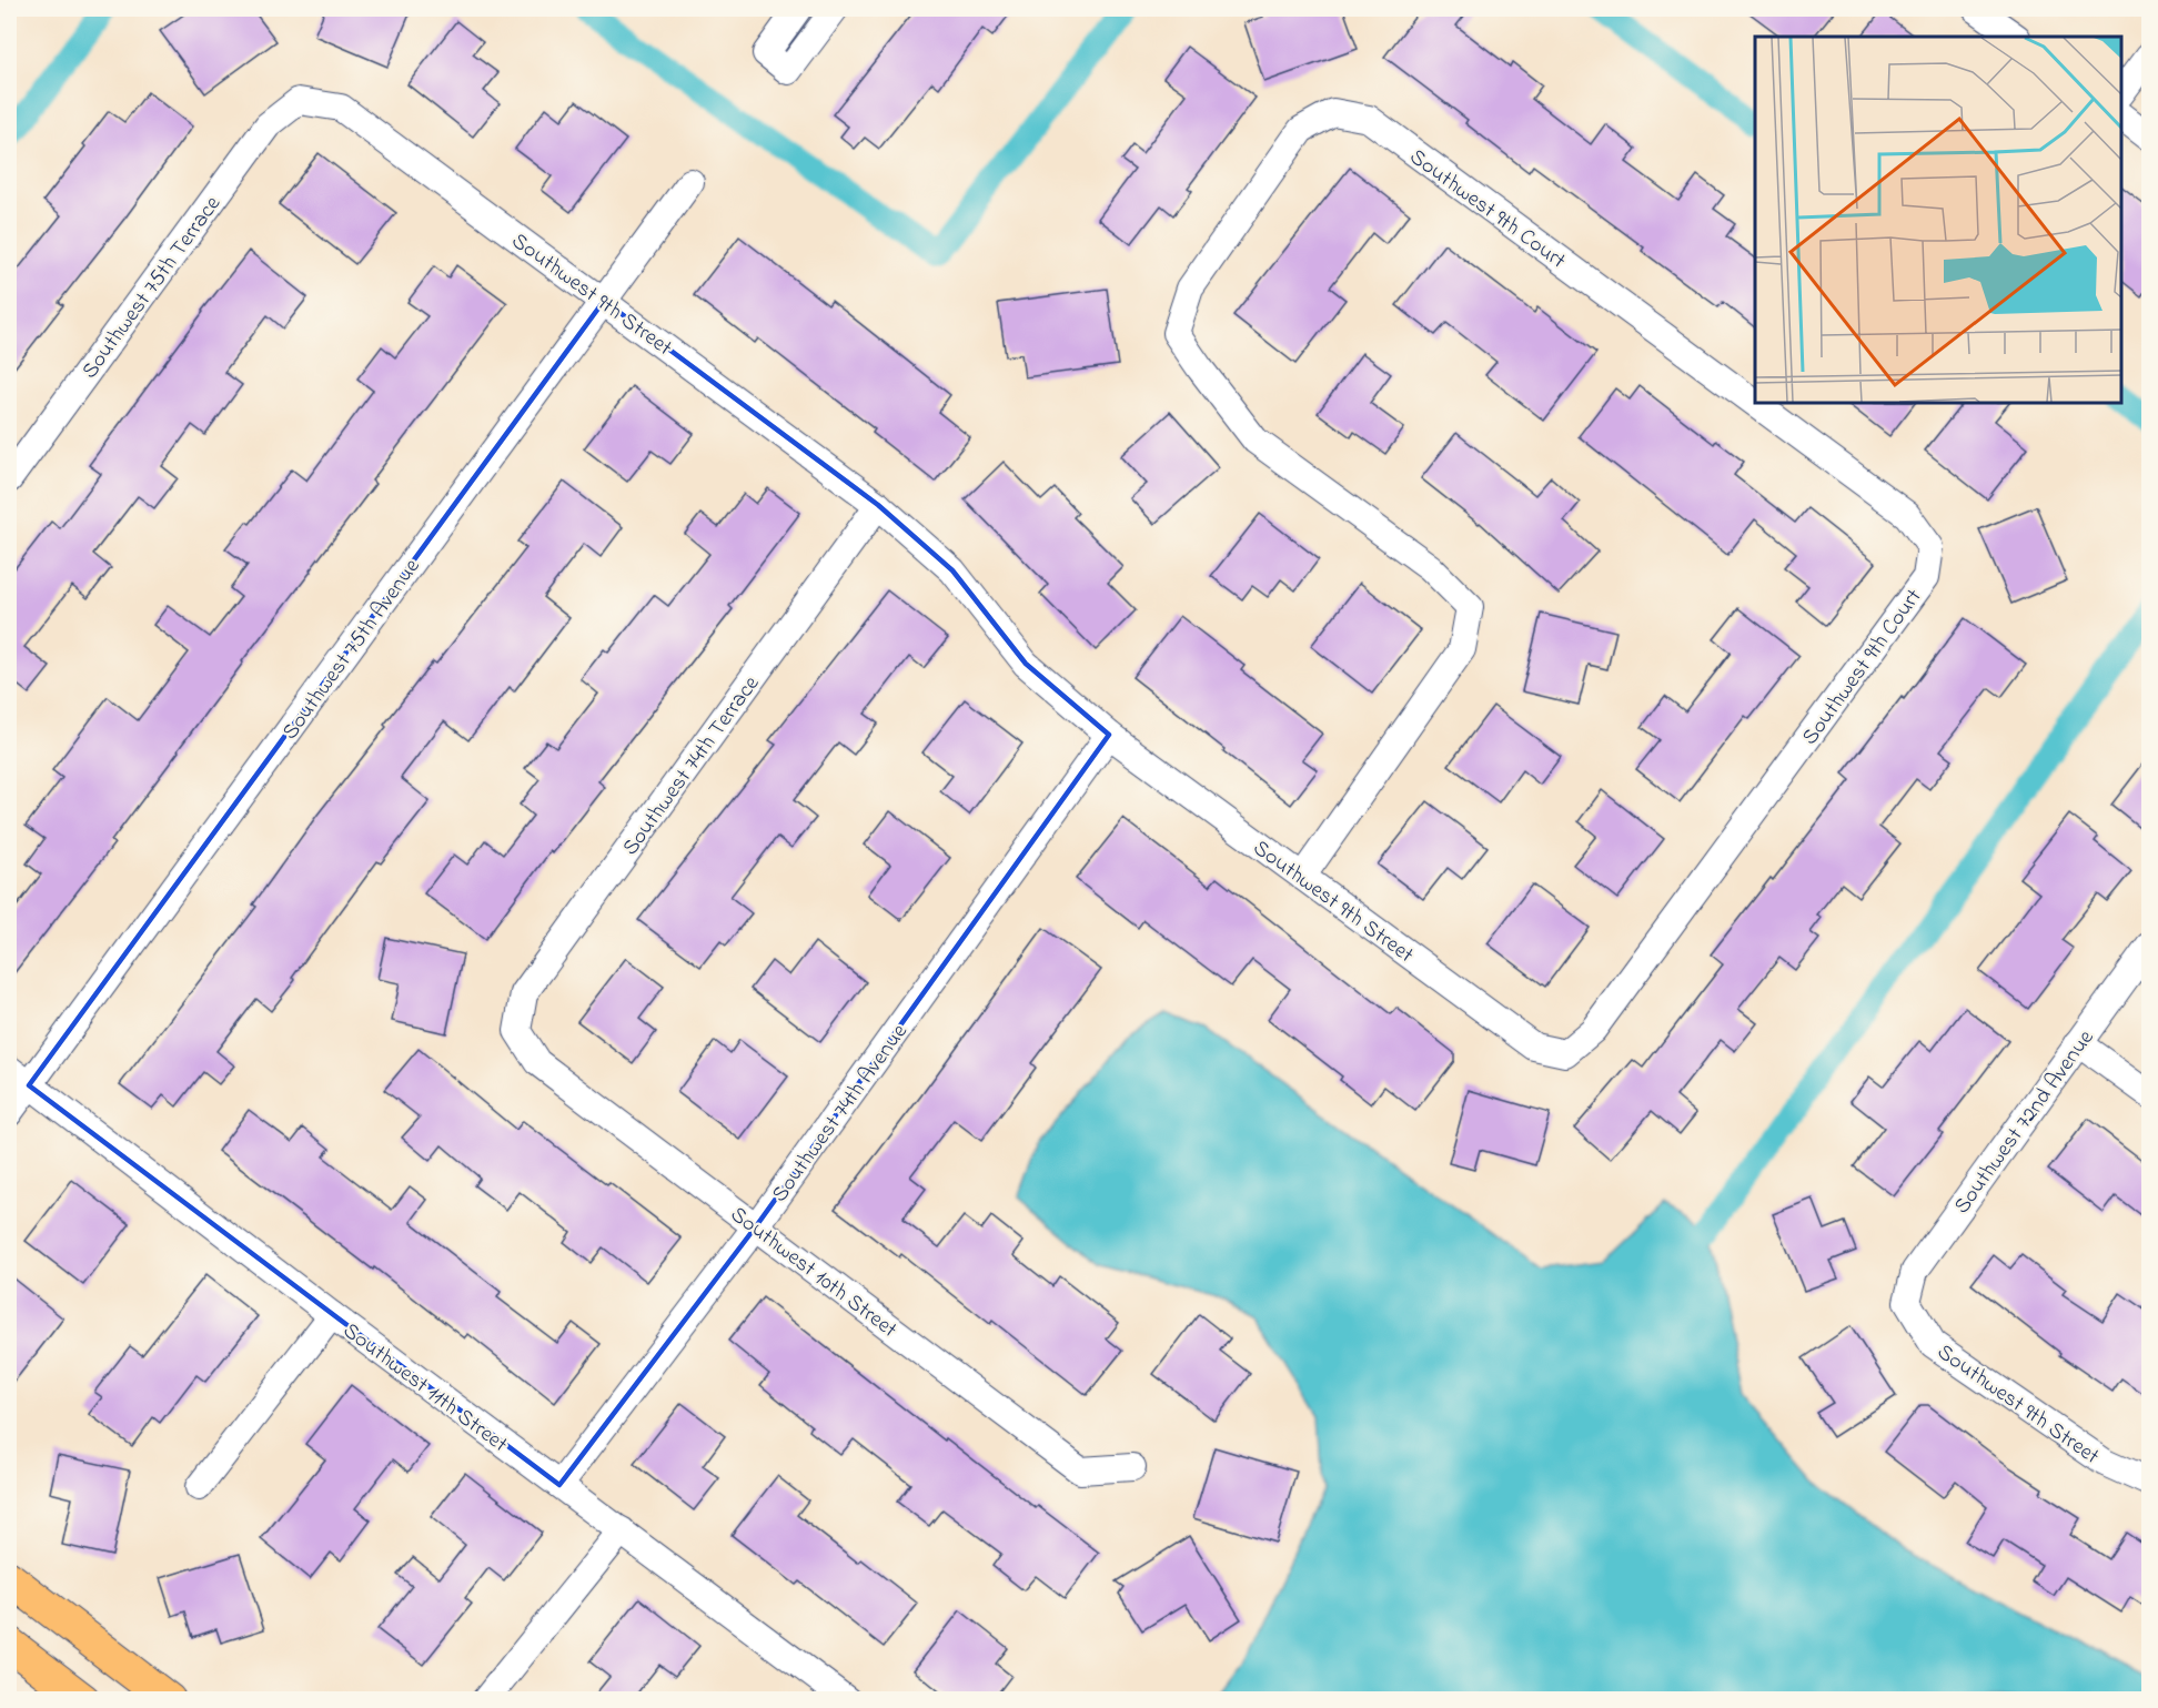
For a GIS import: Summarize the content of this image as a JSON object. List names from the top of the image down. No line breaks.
{"streets":{"street":["Southwest 9th Court","Southwest 75th Terrace","Southwest 9th Street","Southwest 75th Avenue","Southwest 74th Terrace","Southwest 74th Avenue","Southwest 72nd Avenue","Southwest 10th Street","Southwest 11th Street"]},"crossings":[["Southwest 9th Court","Southwest 9th Street"],["Southwest 75th Terrace","Southwest 9th Street"],["Southwest 9th Street","Southwest 75th Avenue"],["Southwest 9th Street","Southwest 74th Terrace"],["Southwest 9th Street","Southwest 74th Avenue"],["Southwest 9th Street","Southwest 72nd Avenue"],["Southwest 75th Avenue","Southwest 11th Street"],["Southwest 74th Terrace","Southwest 10th Street"],["Southwest 74th Avenue","Southwest 10th Street"],["Southwest 74th Avenue","Southwest 11th Street"]]}
